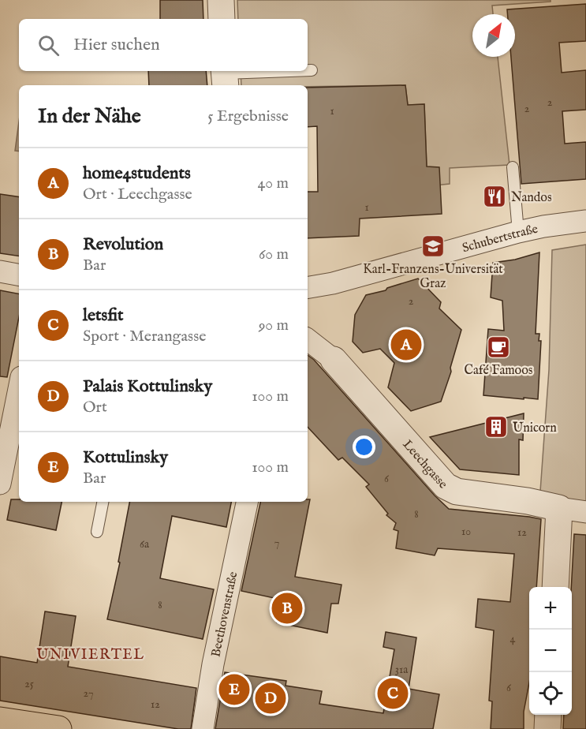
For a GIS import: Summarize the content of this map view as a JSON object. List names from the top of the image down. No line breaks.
{"streets":{"street":["Schubertstraße","Leechgasse","Beethovenstraße"]},"districts":["UNIVIERTEL"],"places":{"restaurant":["Nandos"],"school or university":["Karl-Franzens-Universität Graz"],"cafe":["Café Famoos"],"building":["Unicorn"]},"house_numbers":["2","2","1","1","2","6","8","10","12","7","6a","8","4","31a","25","6","27","12"],"north":"top right","page":{"search":"Hier suchen","heading":["In der Nähe","5 Ergebnisse"],"list":[{"mark":"A","name":"home4students","note":"Ort · Leechgasse","value":"40 m"},{"mark":"B","name":"Revolution","note":"Bar","value":"60 m"},{"mark":"C","name":"letsfit","note":"Sport · Merangasse","value":"90 m"},{"mark":"D","name":"Palais Kottulinsky","note":"Ort","value":"100 m"},{"mark":"E","name":"Kottulinsky","note":"Bar","value":"100 m"}],"pins":["A","B","E","C","D"],"map_buttons":["+","−"]}}
